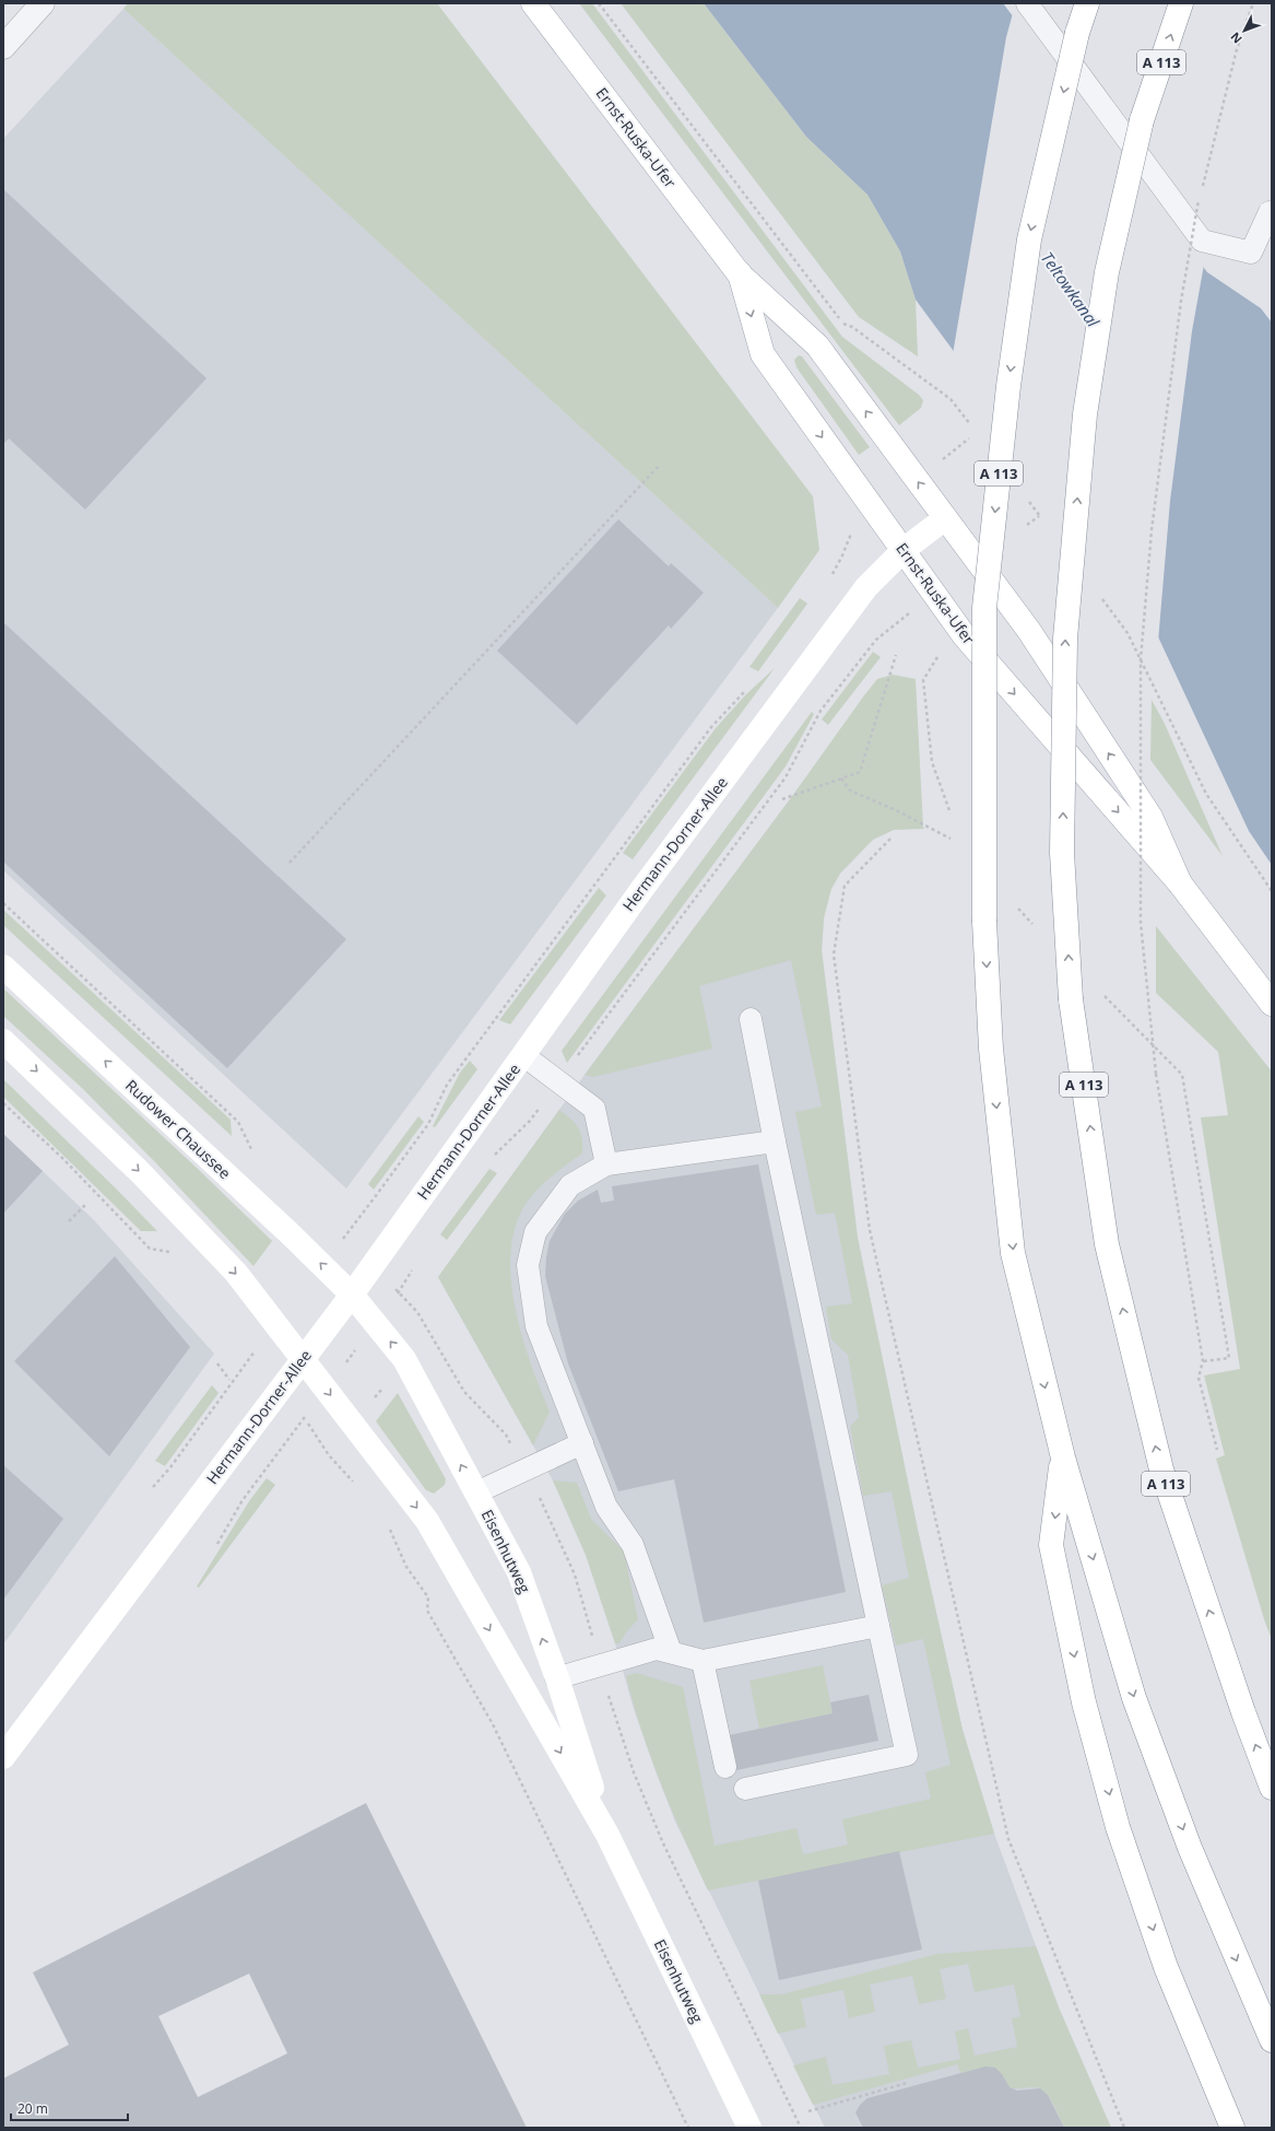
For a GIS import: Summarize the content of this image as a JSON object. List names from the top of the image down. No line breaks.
{"streets":{"main road":["A 113","Ernst-Ruska-Ufer","Hermann-Dorner-Allee","Rudower Chaussee","Eisenhutweg"]},"crossings":[["Ernst-Ruska-Ufer","Hermann-Dorner-Allee"],["Hermann-Dorner-Allee","Rudower Chaussee"],["Hermann-Dorner-Allee","Eisenhutweg"],["Rudower Chaussee","Eisenhutweg"]],"water":["Teltowkanal"],"scale_bar":"20 m","north":"bottom left"}
